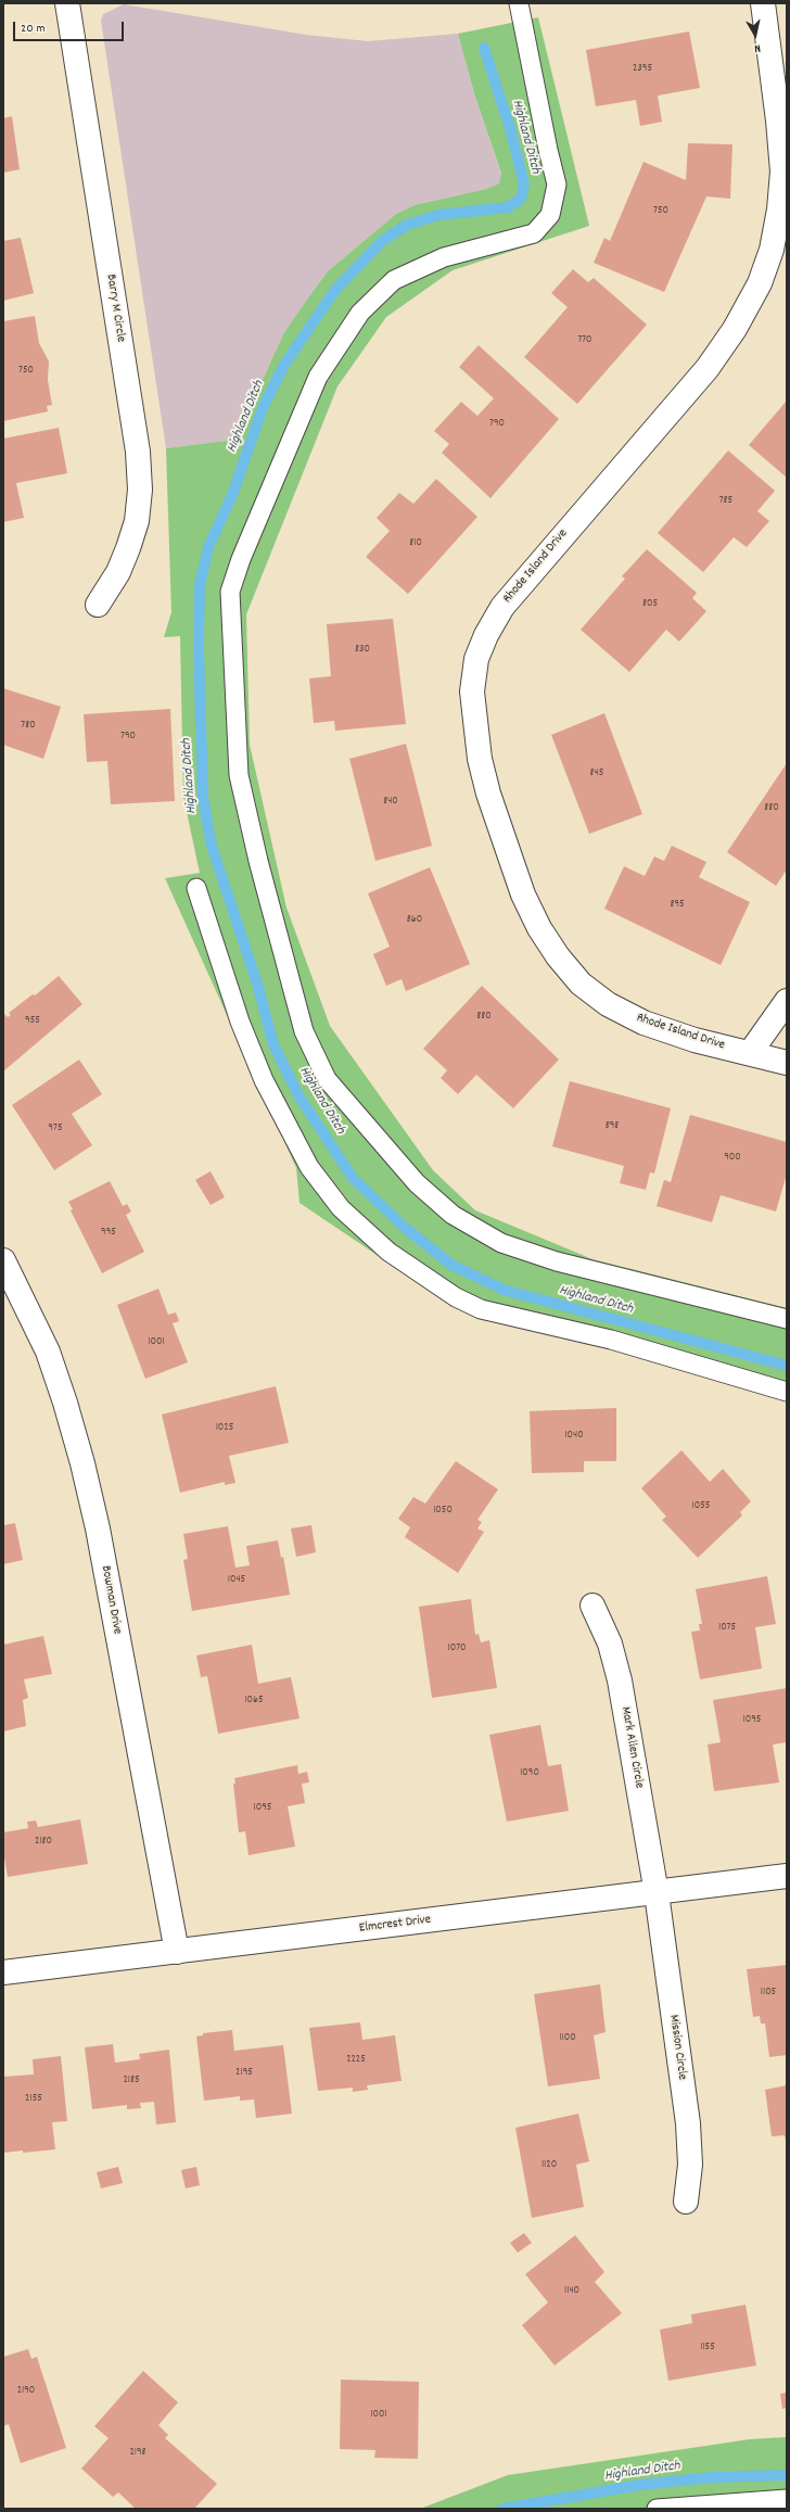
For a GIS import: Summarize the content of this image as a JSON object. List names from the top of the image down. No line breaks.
{"streets":{"street":["Barry M Circle","Rhode Island Drive","Bowman Drive","Mark Allen Circle","Elmcrest Drive","Mission Circle"]},"crossings":[["Bowman Drive","Elmcrest Drive"],["Mark Allen Circle","Elmcrest Drive"],["Mark Allen Circle","Mission Circle"],["Elmcrest Drive","Mission Circle"]],"water":["Highland Ditch"],"house_numbers":["2395","750","770","750","790","785","810","805","830","780","790","845","840","880","895","860","880","955","898","975","900","995","1001","1025","1040","1055","1050","1045","1075","1070","1065","1095","1090","1095","2180","1105","1100","2225","2195","2185","2155","1120","1140","1155","2190","1001","2198"],"scale_bar":"20 m","north":"bottom"}
